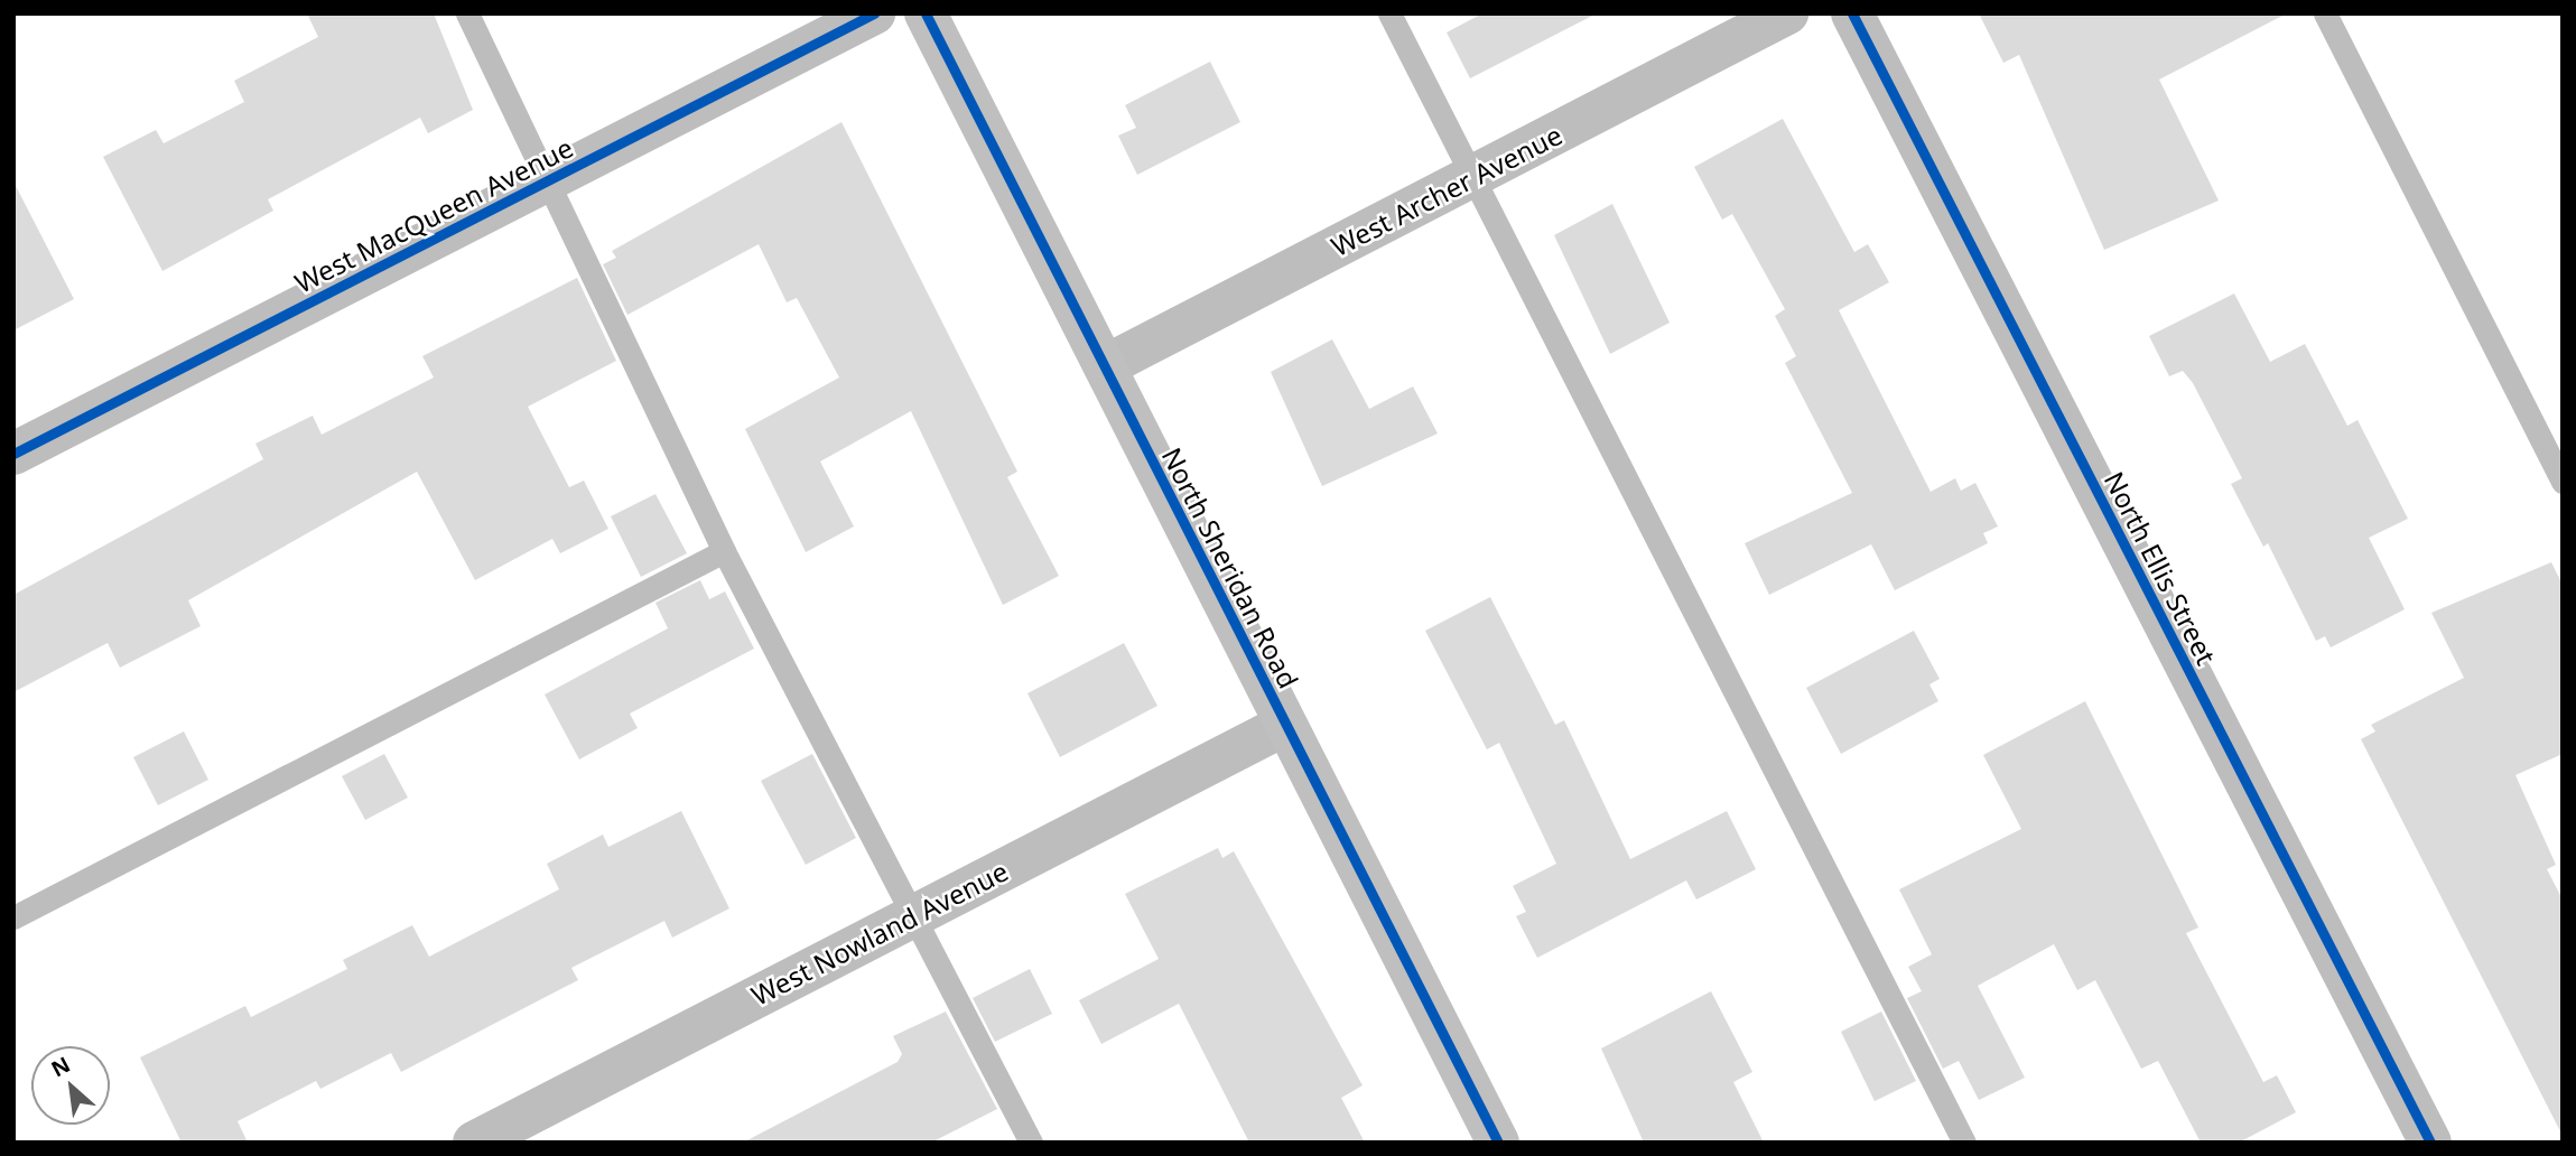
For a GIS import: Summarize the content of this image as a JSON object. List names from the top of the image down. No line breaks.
{"streets":{"main road":["North Sheridan Road"],"street":["West Archer Avenue","West MacQueen Avenue","North Ellis Street","West Nowland Avenue"]},"crossings":[["West Archer Avenue","North Sheridan Road"],["North Sheridan Road","West Nowland Avenue"]],"north":"top left"}
